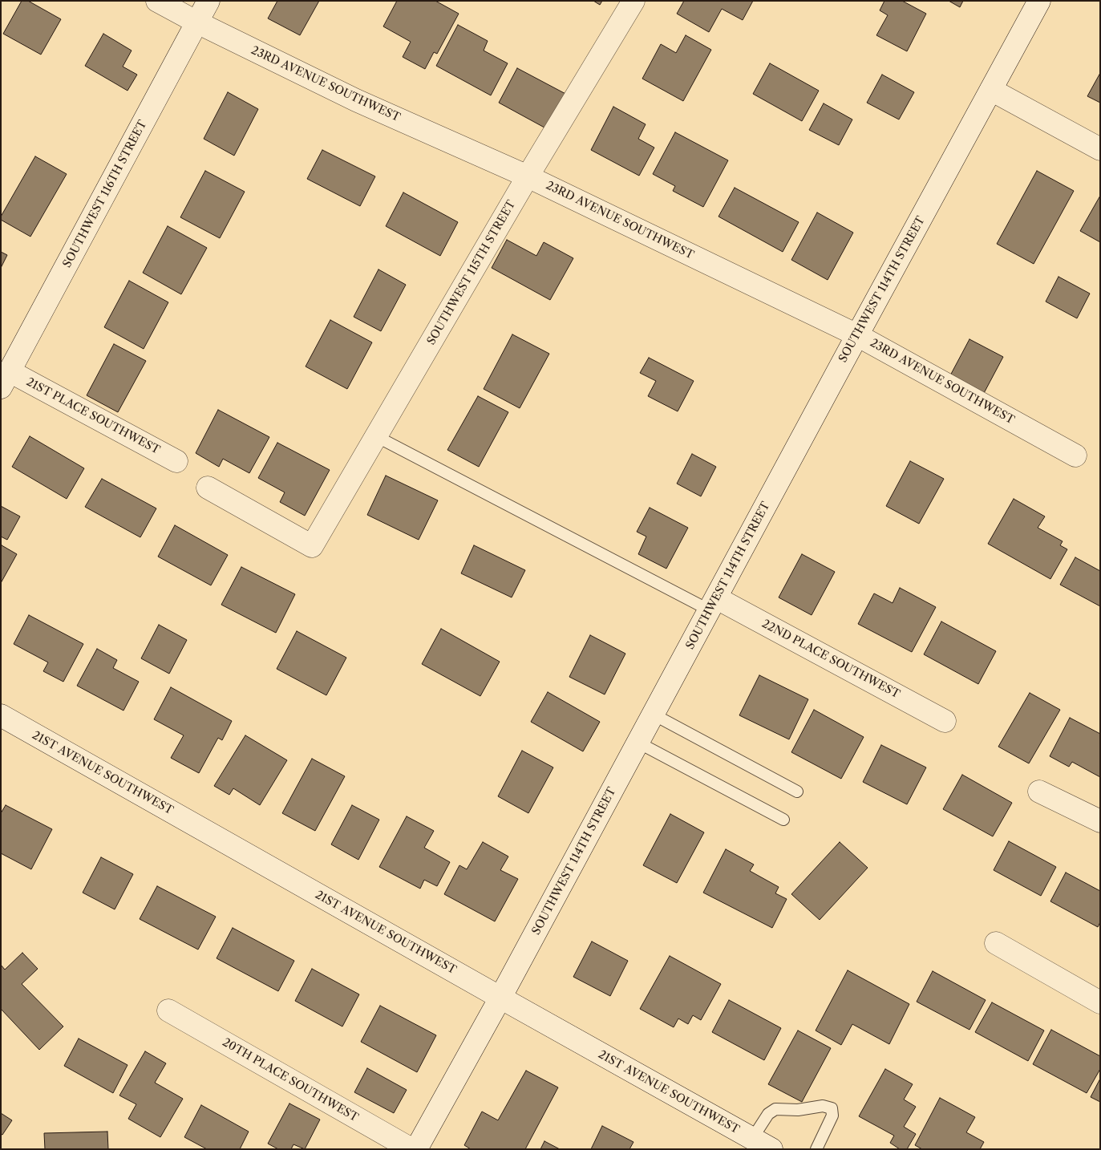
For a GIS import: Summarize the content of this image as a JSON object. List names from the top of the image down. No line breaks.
{"streets":{"street":["23RD AVENUE SOUTHWEST","SOUTHWEST 116TH STREET","SOUTHWEST 115TH STREET","SOUTHWEST 114TH STREET","21ST PLACE SOUTHWEST","22ND PLACE SOUTHWEST","21ST AVENUE SOUTHWEST","20TH PLACE SOUTHWEST"]},"crossings":[["23RD AVENUE SOUTHWEST","SOUTHWEST 116TH STREET"],["23RD AVENUE SOUTHWEST","SOUTHWEST 115TH STREET"],["23RD AVENUE SOUTHWEST","SOUTHWEST 114TH STREET"],["SOUTHWEST 116TH STREET","21ST PLACE SOUTHWEST"],["SOUTHWEST 114TH STREET","22ND PLACE SOUTHWEST"],["SOUTHWEST 114TH STREET","21ST AVENUE SOUTHWEST"]]}
